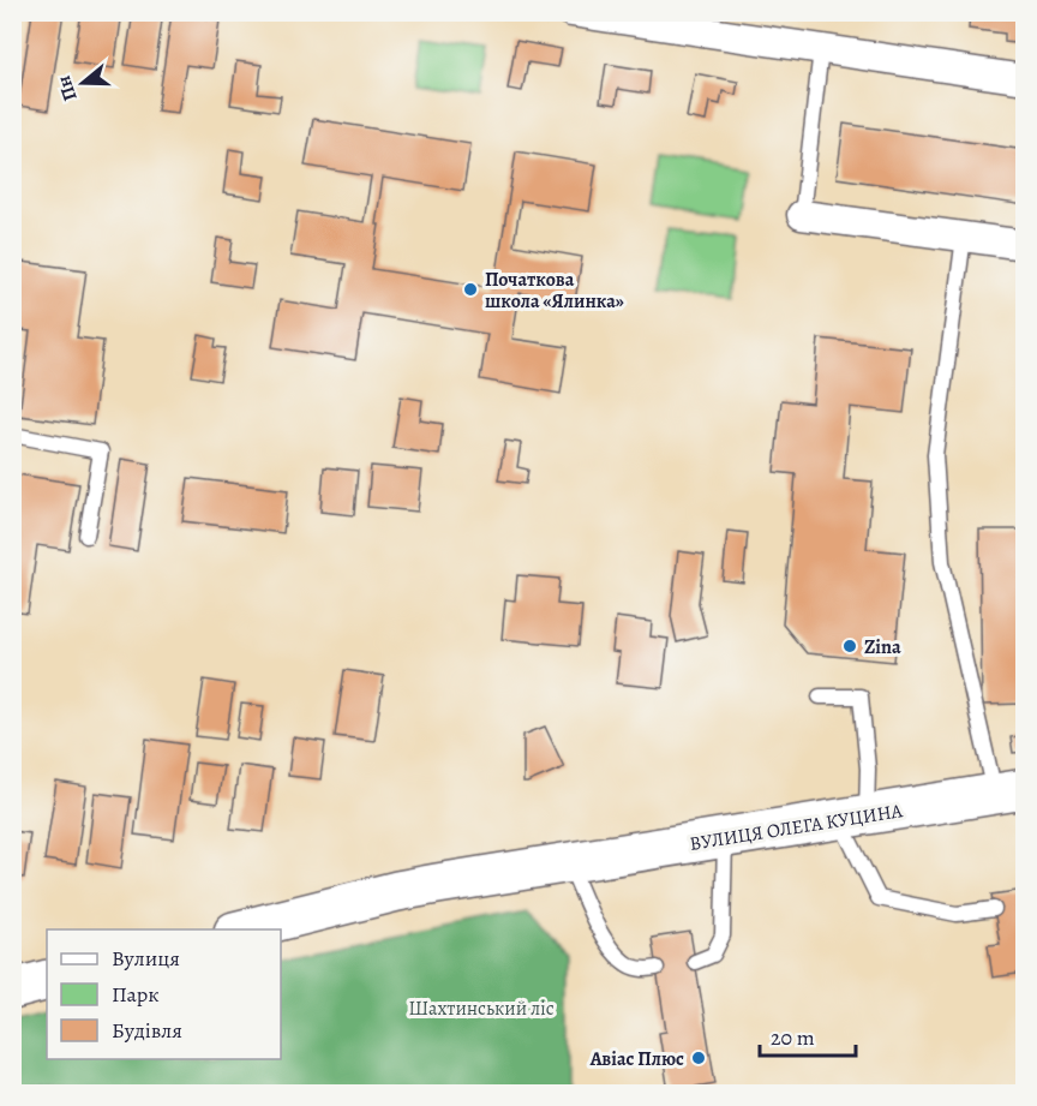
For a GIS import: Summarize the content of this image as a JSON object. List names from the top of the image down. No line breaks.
{"streets":{"street":["ВУЛИЦЯ ОЛЕГА КУЦИНА"]},"parks":["Шахтинський ліс"],"places":["Початкова школа «Ялинка»","Zina","Авіас Плюс"],"legend":["Вулиця","Парк","Будівля"],"scale_bar":"20 m","north":"left"}
